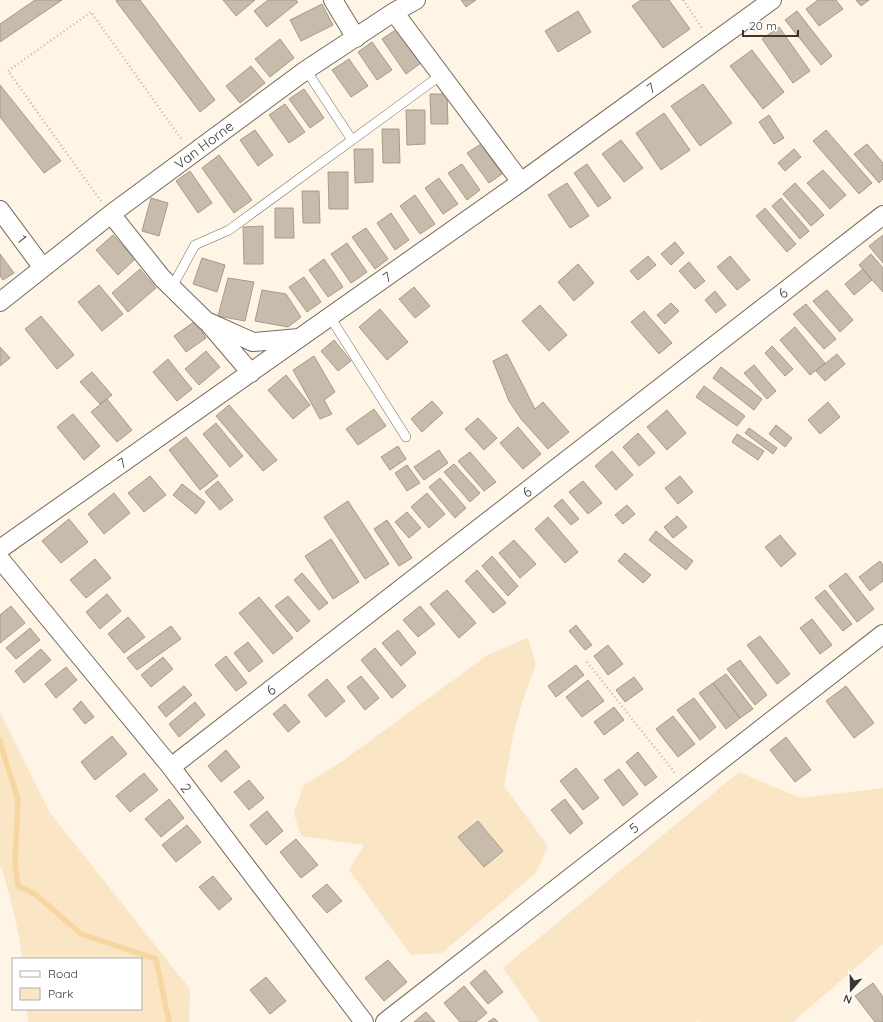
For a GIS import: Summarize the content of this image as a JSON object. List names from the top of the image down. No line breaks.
{"streets":{"street":["7","Van Horne","1","6","2","5"]},"crossings":[["Van Horne","1"],["6","2"]],"legend":["Road","Park"],"scale_bar":"20 m","north":"bottom"}
